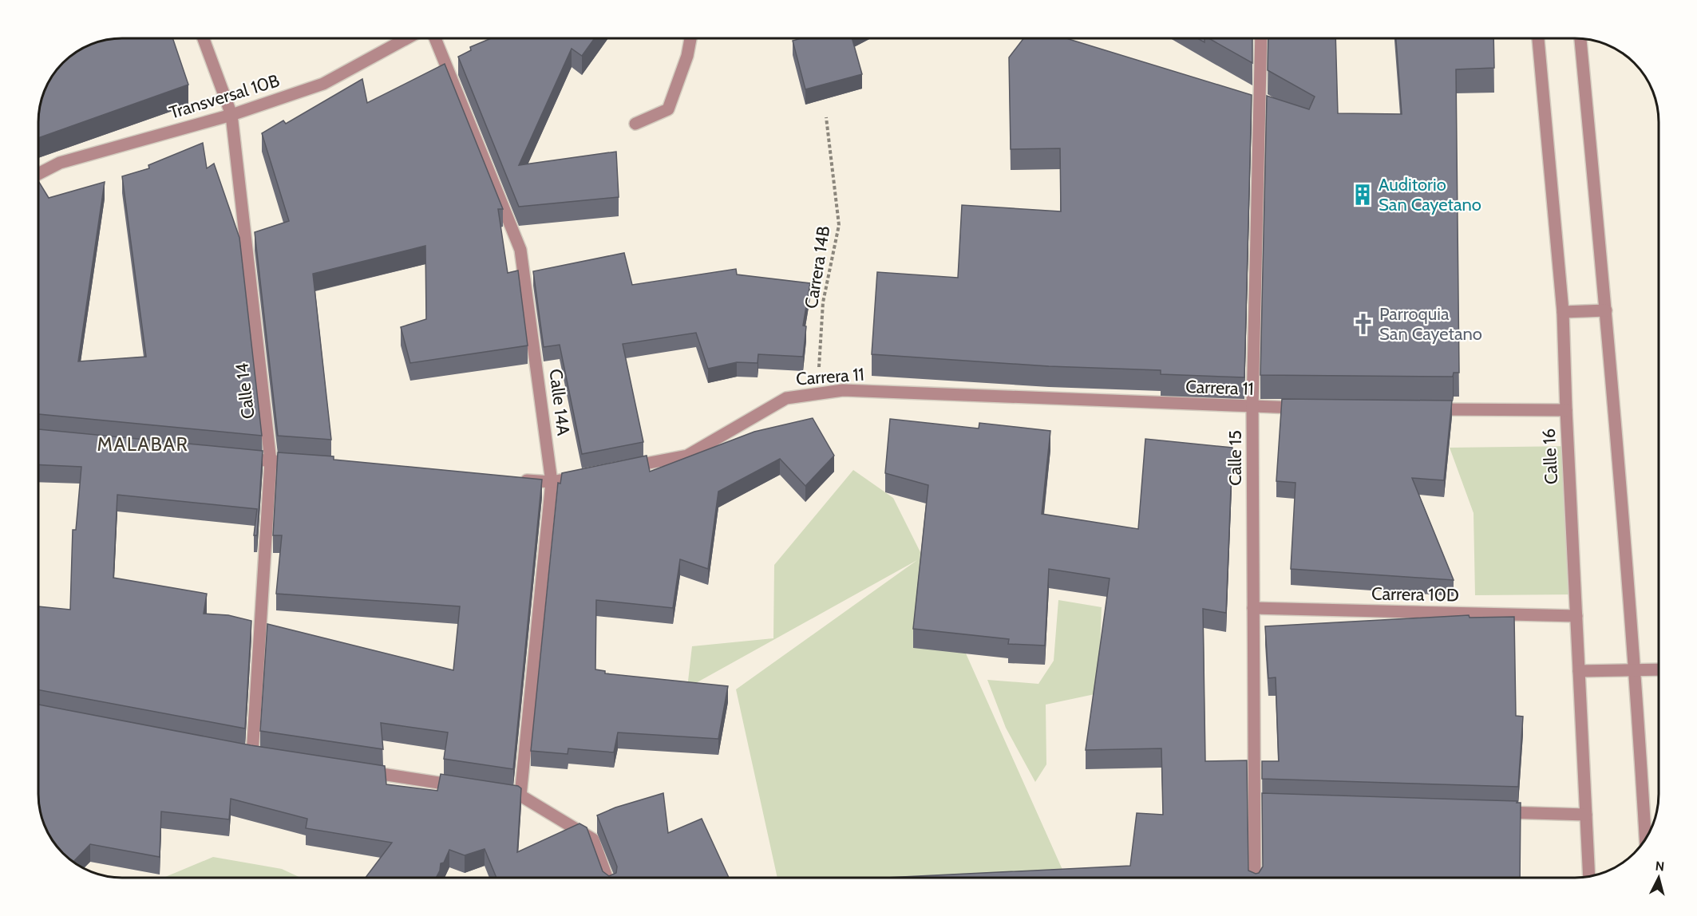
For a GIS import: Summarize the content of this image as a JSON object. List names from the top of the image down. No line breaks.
{"streets":{"street":["Transversal 10B","Carrera 11","Calle 14","Calle 14A","Calle 16","Calle 15","Carrera 10D"],"path":["Carrera 14B"]},"crossings":[["Transversal 10B","Calle 14"],["Carrera 14B","Carrera 11"],["Carrera 11","Calle 15"],["Calle 16","Carrera 10D"],["Calle 15","Carrera 10D"]],"districts":["MALABAR"],"places":{"building":["Auditorio San Cayetano"],"church":["Parroquia San Cayetano"]},"north":"top"}
